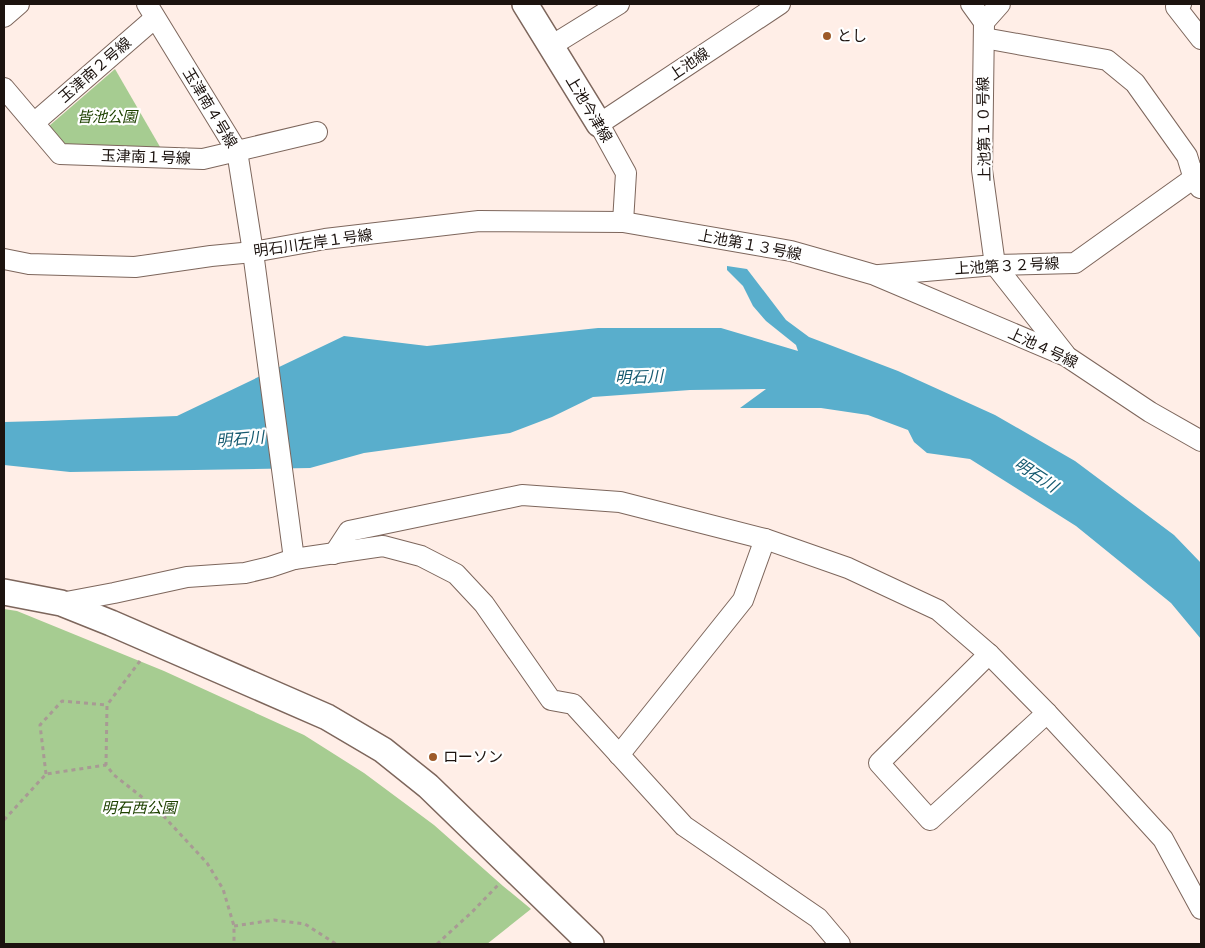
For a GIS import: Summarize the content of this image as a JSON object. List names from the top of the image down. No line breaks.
{"streets":{"street":["上池線","玉津南２号線","玉津南４号線","上池今津線","上池第１０号線","玉津南１号線","明石川左岸１号線","上池第１３号線","上池第３２号線","上池４号線"]},"crossings":[["上池線","上池今津線"],["玉津南２号線","玉津南４号線"],["玉津南２号線","玉津南１号線"],["玉津南４号線","玉津南１号線"],["玉津南４号線","明石川左岸１号線"],["上池今津線","明石川左岸１号線"],["上池今津線","上池第１３号線"],["上池第１０号線","上池第３２号線"],["明石川左岸１号線","上池第１３号線"],["上池第１３号線","上池第３２号線"],["上池第１３号線","上池４号線"],["上池第３２号線","上池４号線"]],"water":["明石川"],"parks":["皆池公園","明石西公園"],"places":["とし","ローソン"]}
